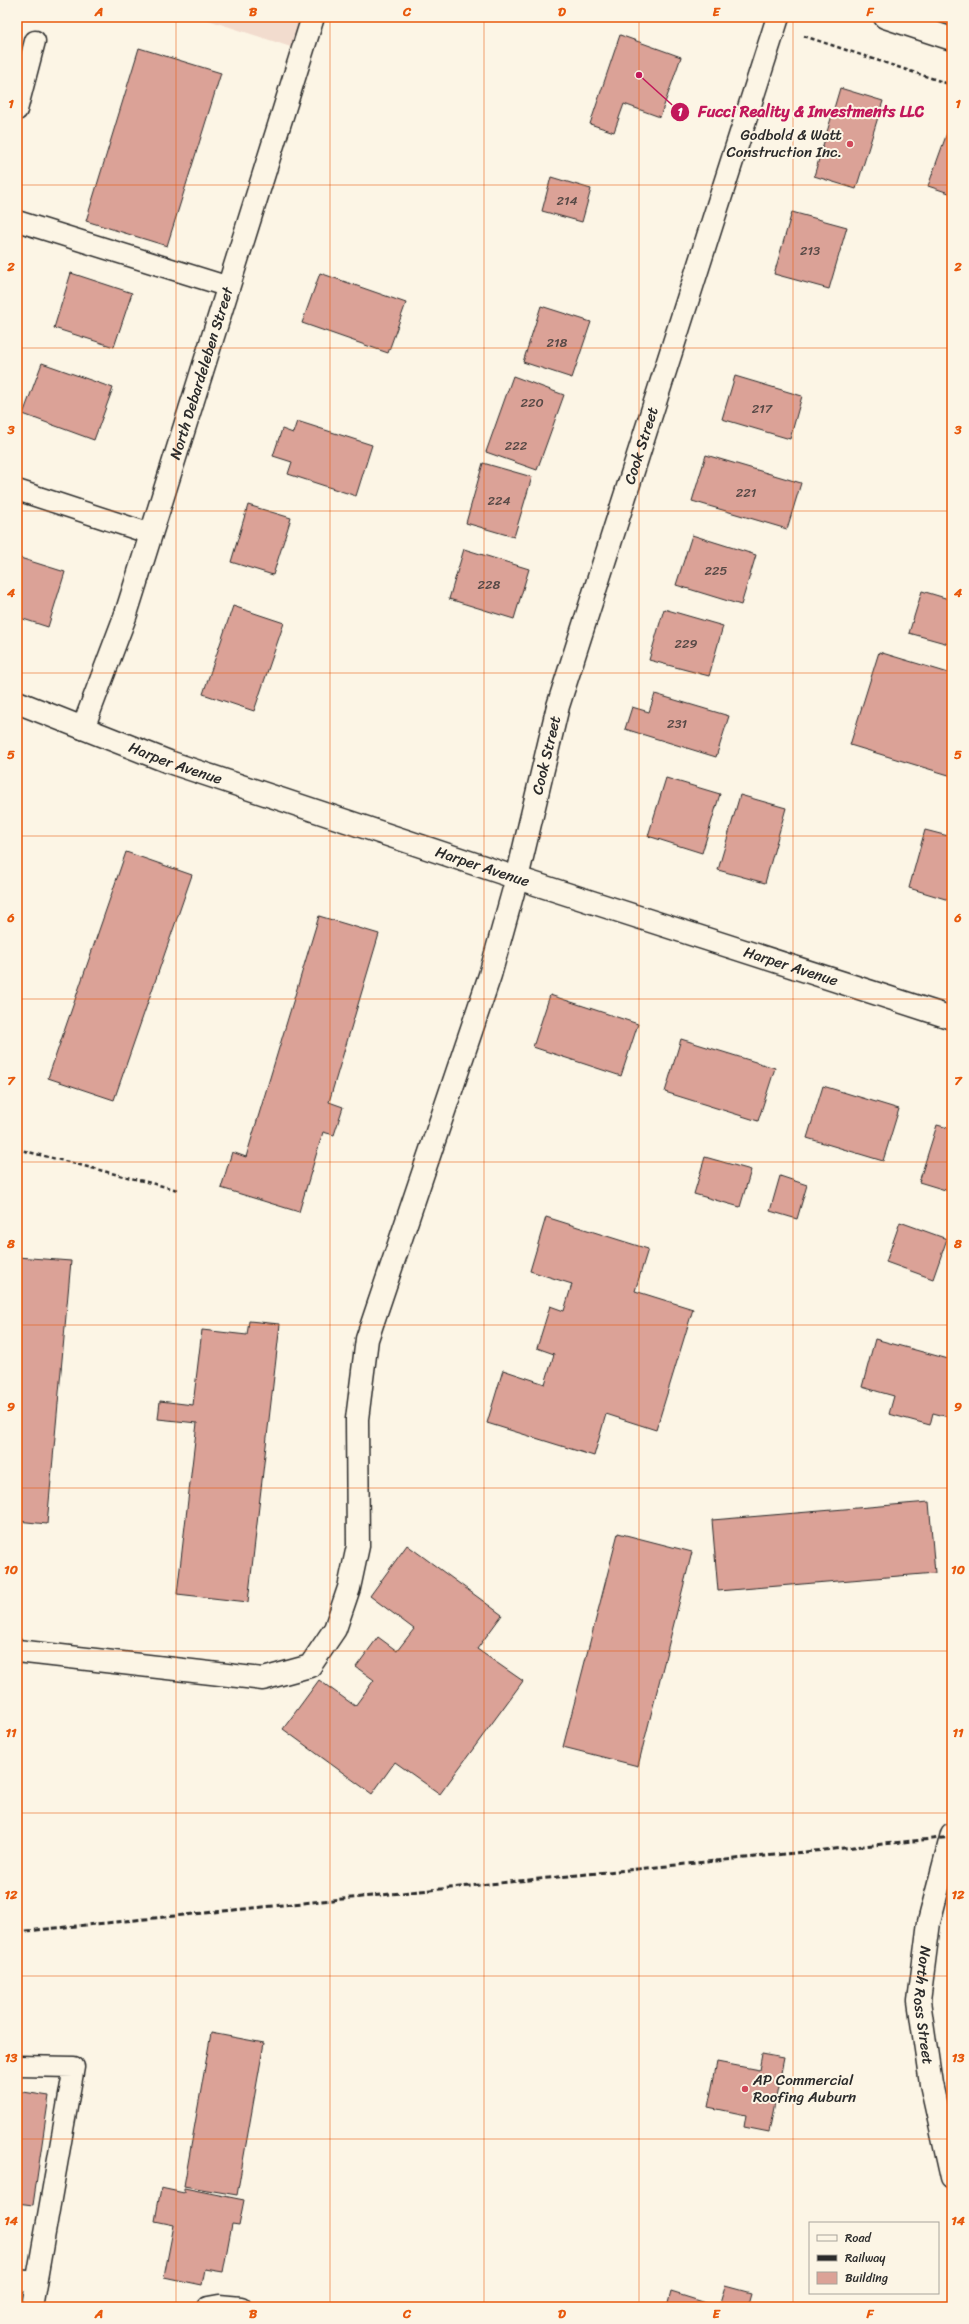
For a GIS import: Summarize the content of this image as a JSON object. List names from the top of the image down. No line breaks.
{"streets":{"street":["North Debardeleben Street","Cook Street","Harper Avenue","North Ross Street"]},"crossings":[["North Debardeleben Street","Harper Avenue"],["Cook Street","Harper Avenue"]],"places":["Fucci Reality & Investments LLC","Godbold & Watt Construction Inc.","AP Commercial Roofing Auburn"],"house_numbers":["214","213","218","220","217","222","221","224","225","228","229","231"],"legend":["Road","Railway","Building"],"grid":{"columns":["A","B","C","D","E","F"],"rows":["1","2","3","4","5","6","7","8","9","10","11","12","13","14"]}}
